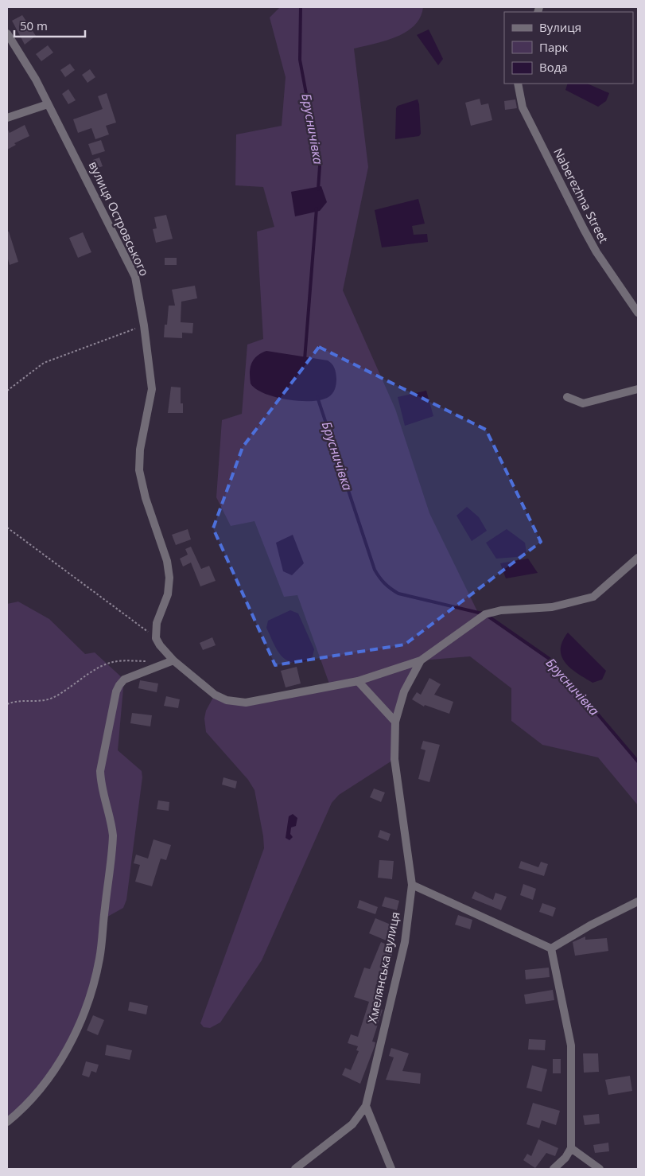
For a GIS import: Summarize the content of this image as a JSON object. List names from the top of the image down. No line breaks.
{"streets":{"street":["Naberezhna Street","вулиця Островського","Хмелянська вулиця"]},"water":["Брусничівка"],"legend":["Вулиця","Парк","Вода"],"scale_bar":"50 m"}
